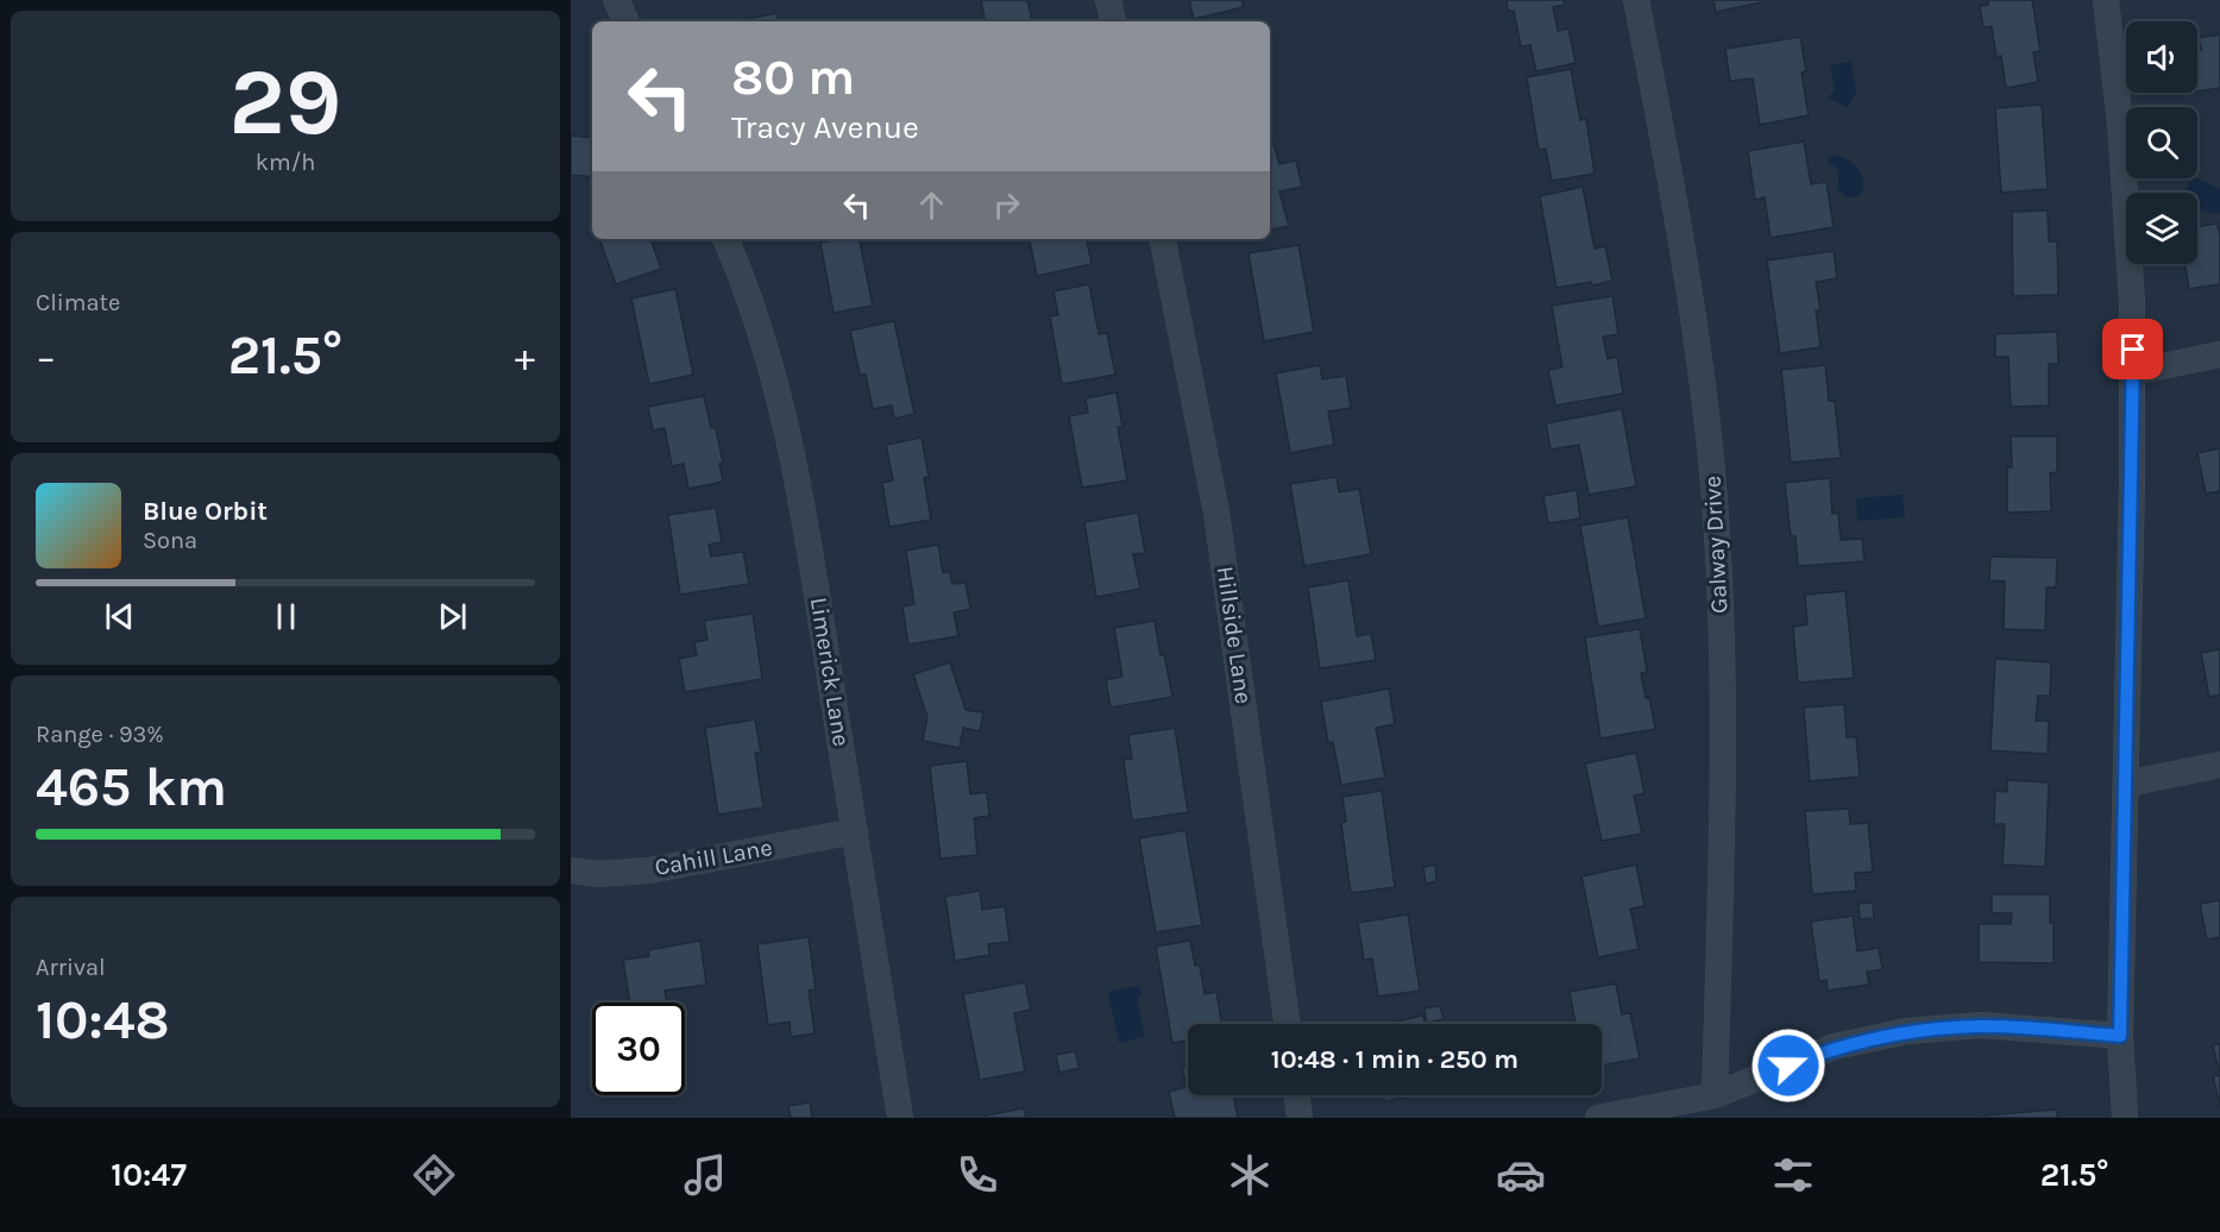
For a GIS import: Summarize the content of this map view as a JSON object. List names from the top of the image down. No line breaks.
{"streets":{"street":["Galway Drive","Hillside Lane","Limerick Lane","Cahill Lane"]},"crossings":[["Limerick Lane","Cahill Lane"]],"page":{"tile":[["29","km/h"],"Climate",["Range · 93%","465 km"],["Arrival","10:48"]],"turn":["80 m","Tracy Avenue"],"heat":["−","21.5°","+"],"song":["Blue Orbit","Sona"],"limit":"30","trip":"10:48 · 1 min · 250 m","tabs":["10:47","21.5°"]}}
